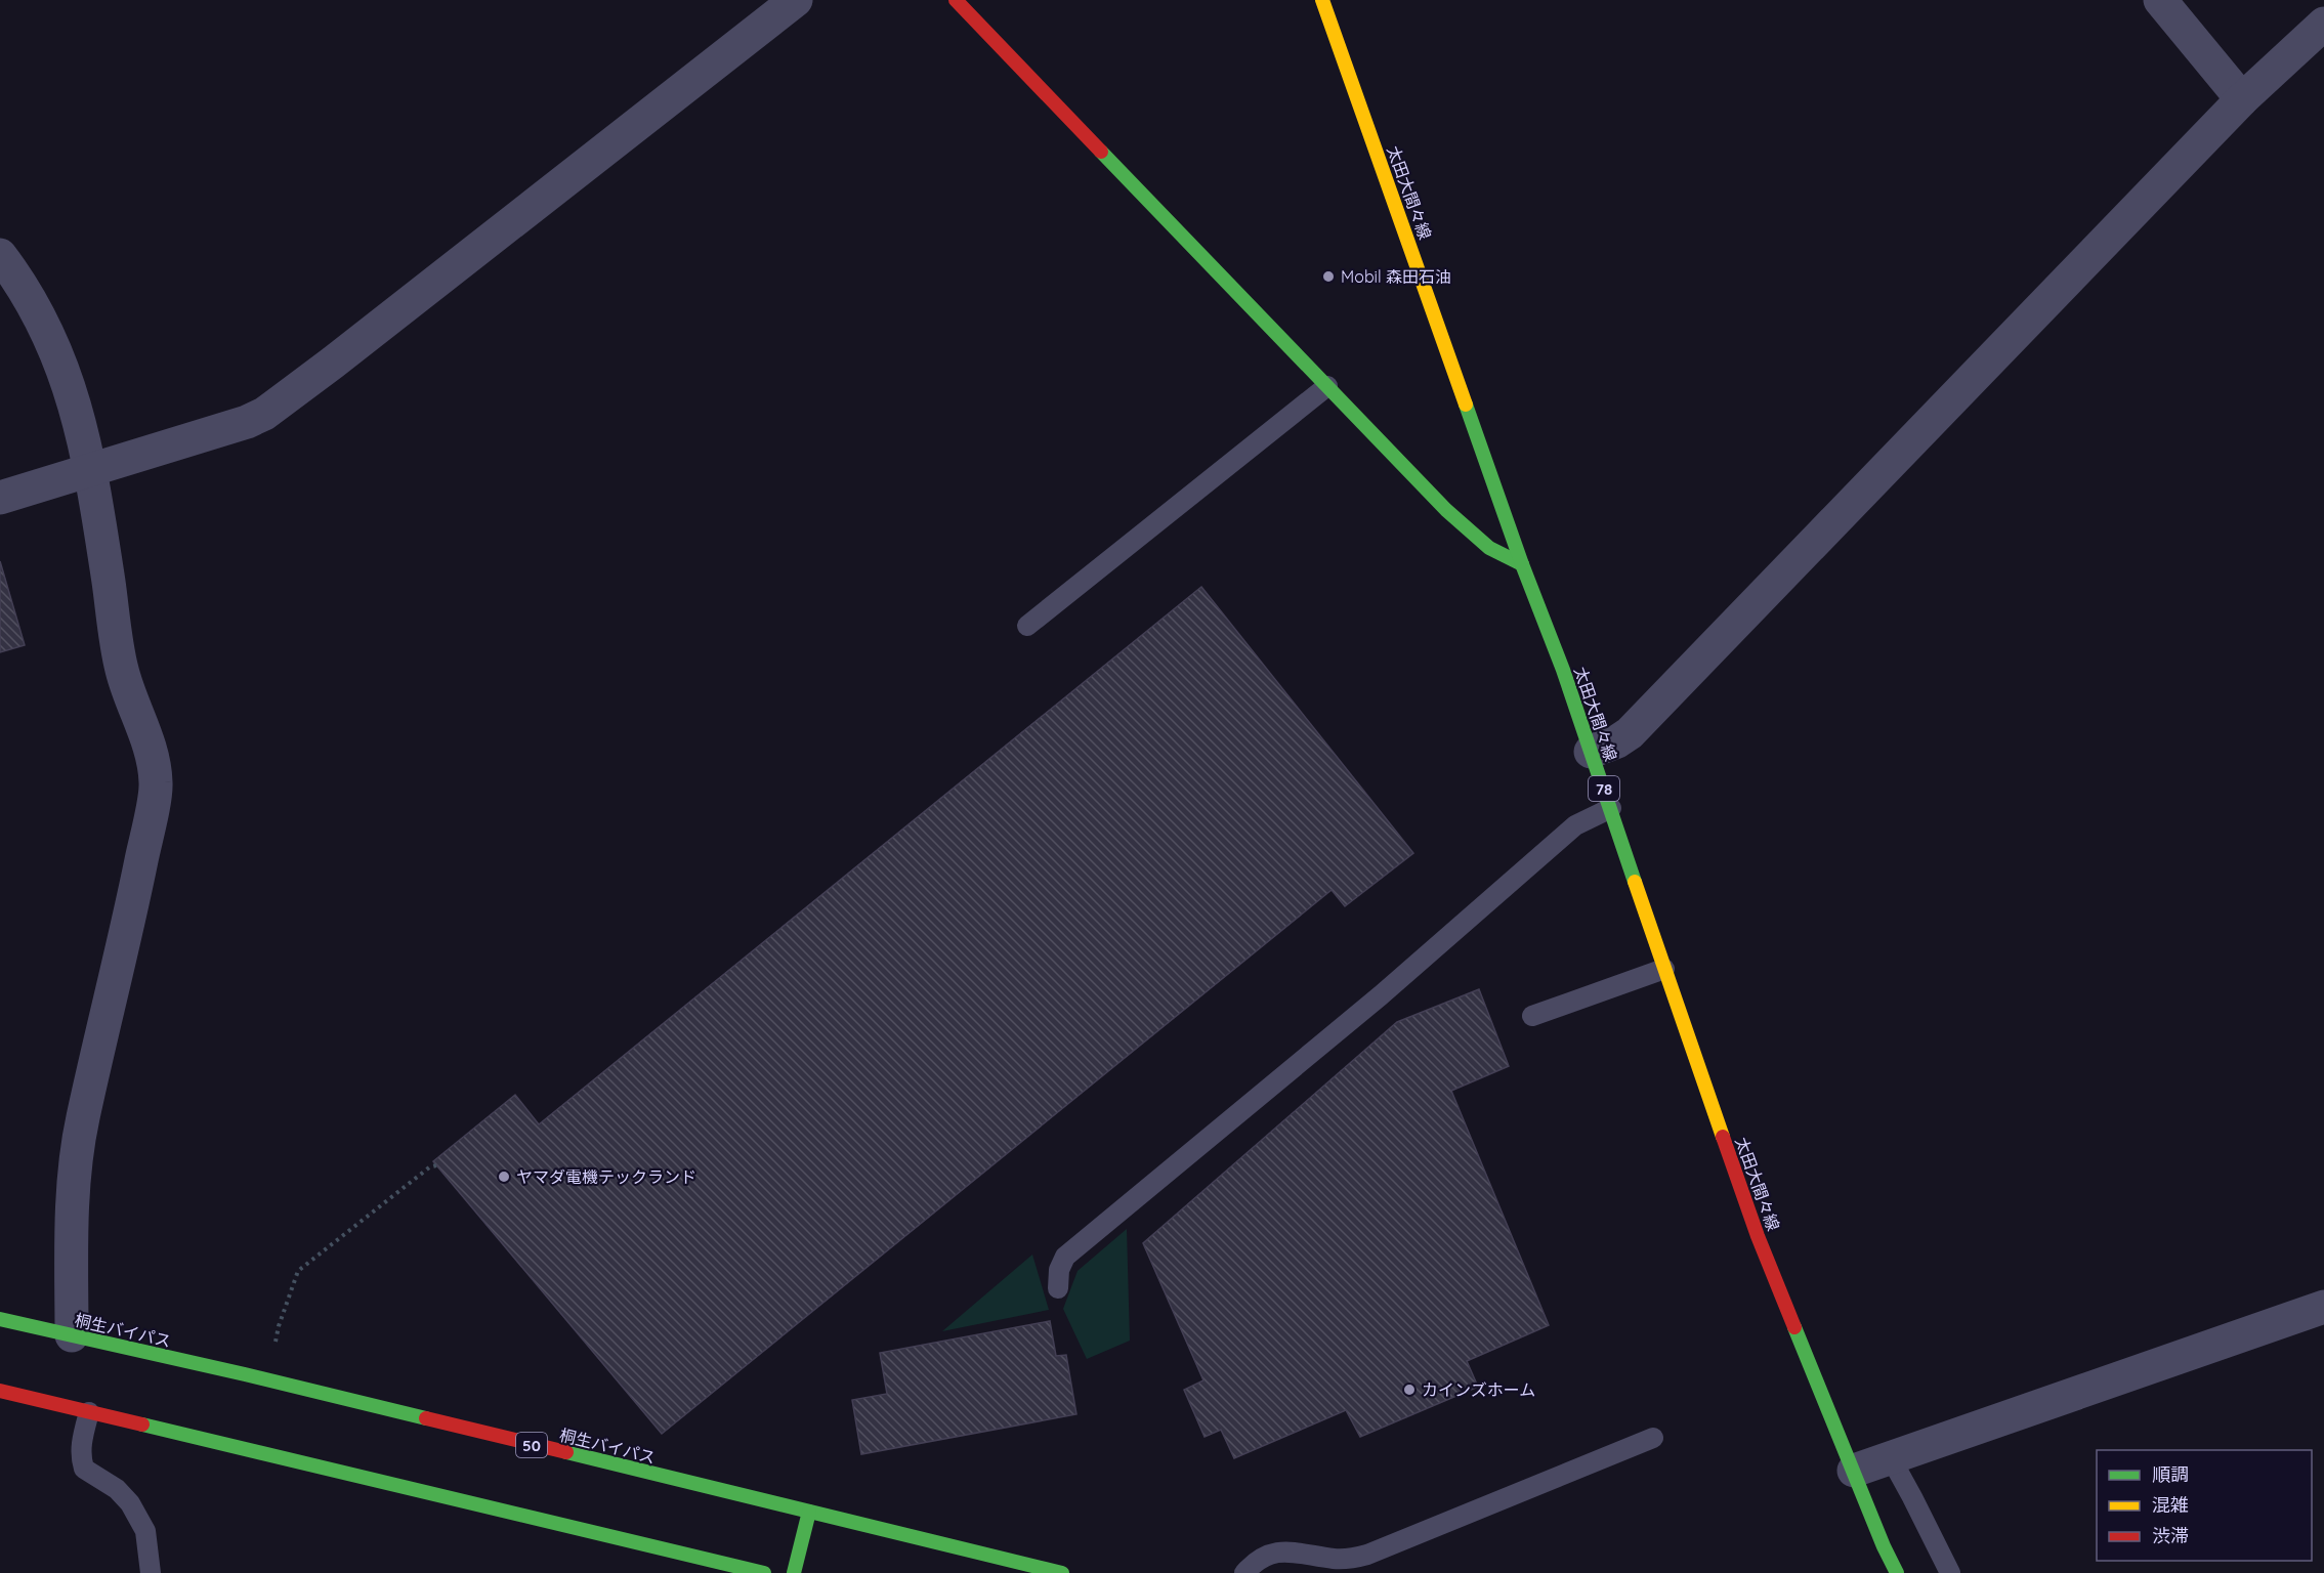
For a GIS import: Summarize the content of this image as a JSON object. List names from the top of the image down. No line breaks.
{"streets":{"main road":["太田大間々線","78","桐生バイパス","50"]},"places":["Mobil 森田石油","ヤマダ電機テックランド","カインズホーム"],"legend":["順調","混雑","渋滞"]}
